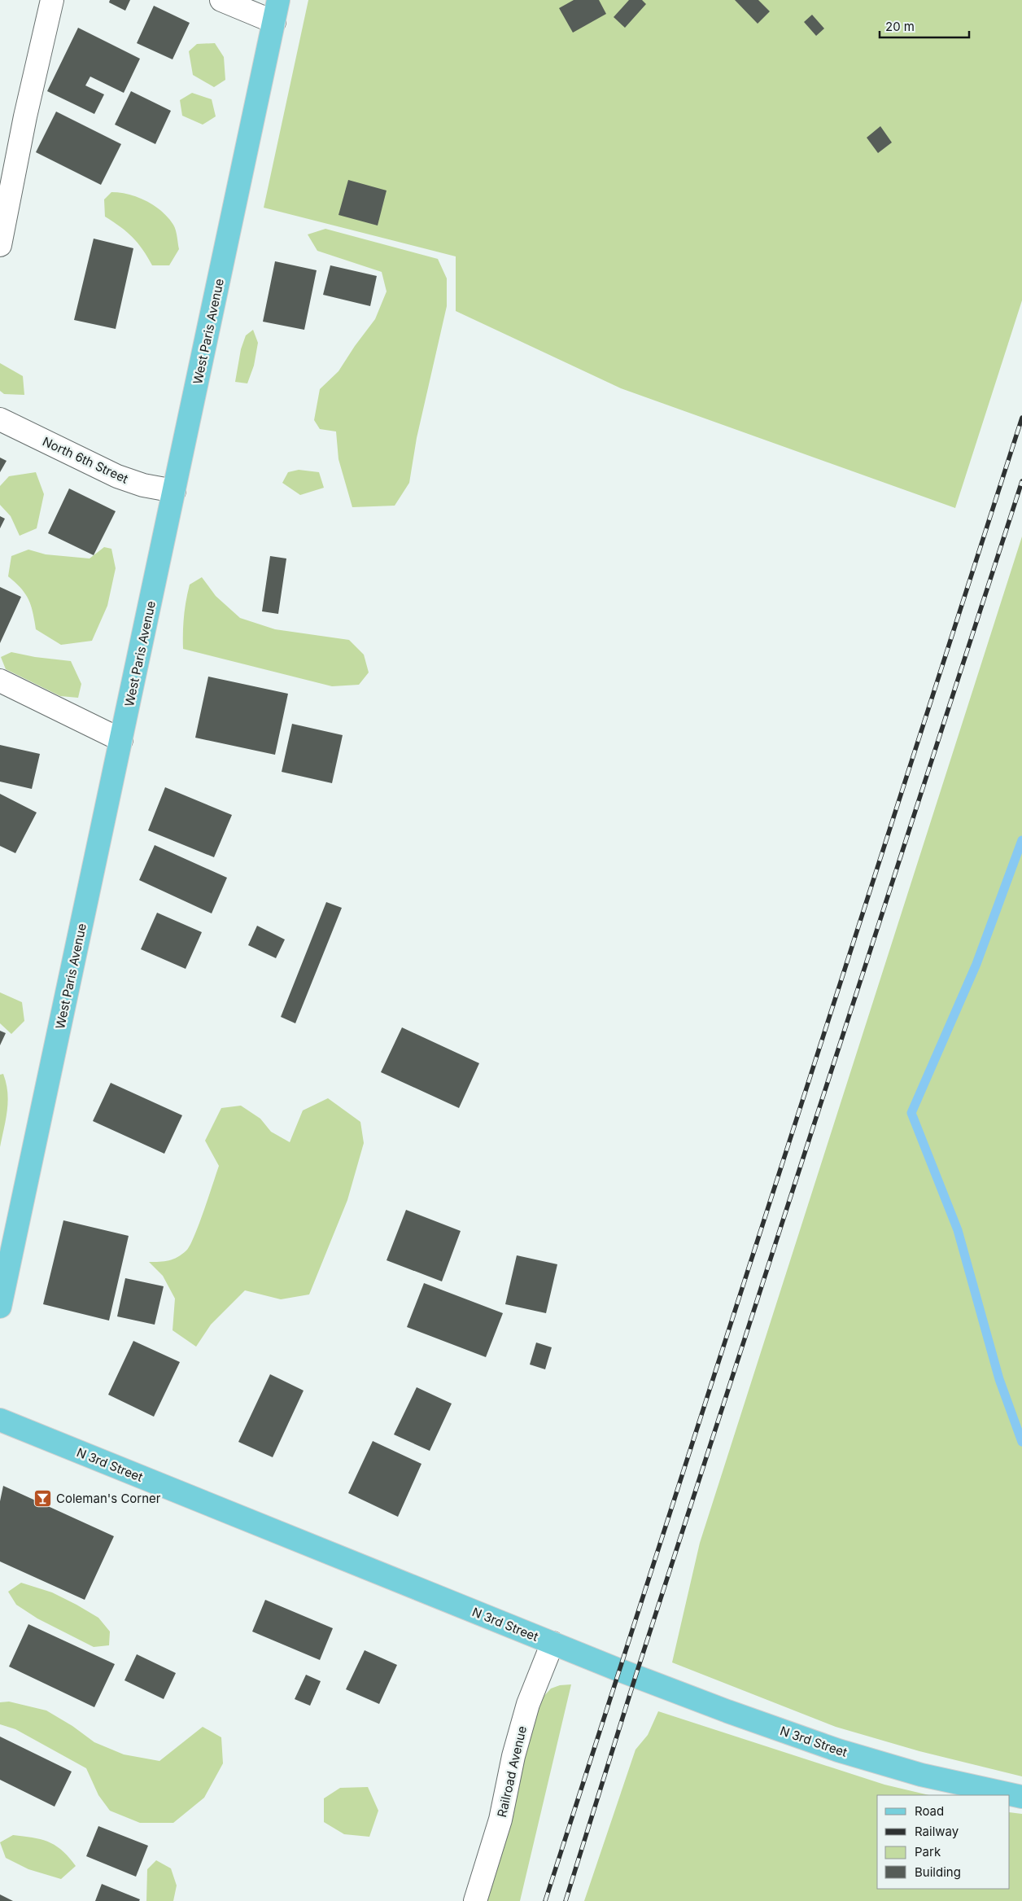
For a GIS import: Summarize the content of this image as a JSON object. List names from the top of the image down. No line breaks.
{"streets":{"main road":["West Paris Avenue","N 3rd Street"],"street":["North 6th Street","Railroad Avenue"]},"crossings":[["West Paris Avenue","North 6th Street"],["N 3rd Street","Railroad Avenue"]],"places":{"bar":["Coleman's Corner"]},"legend":["Road","Railway","Park","Building"],"scale_bar":"20 m"}
